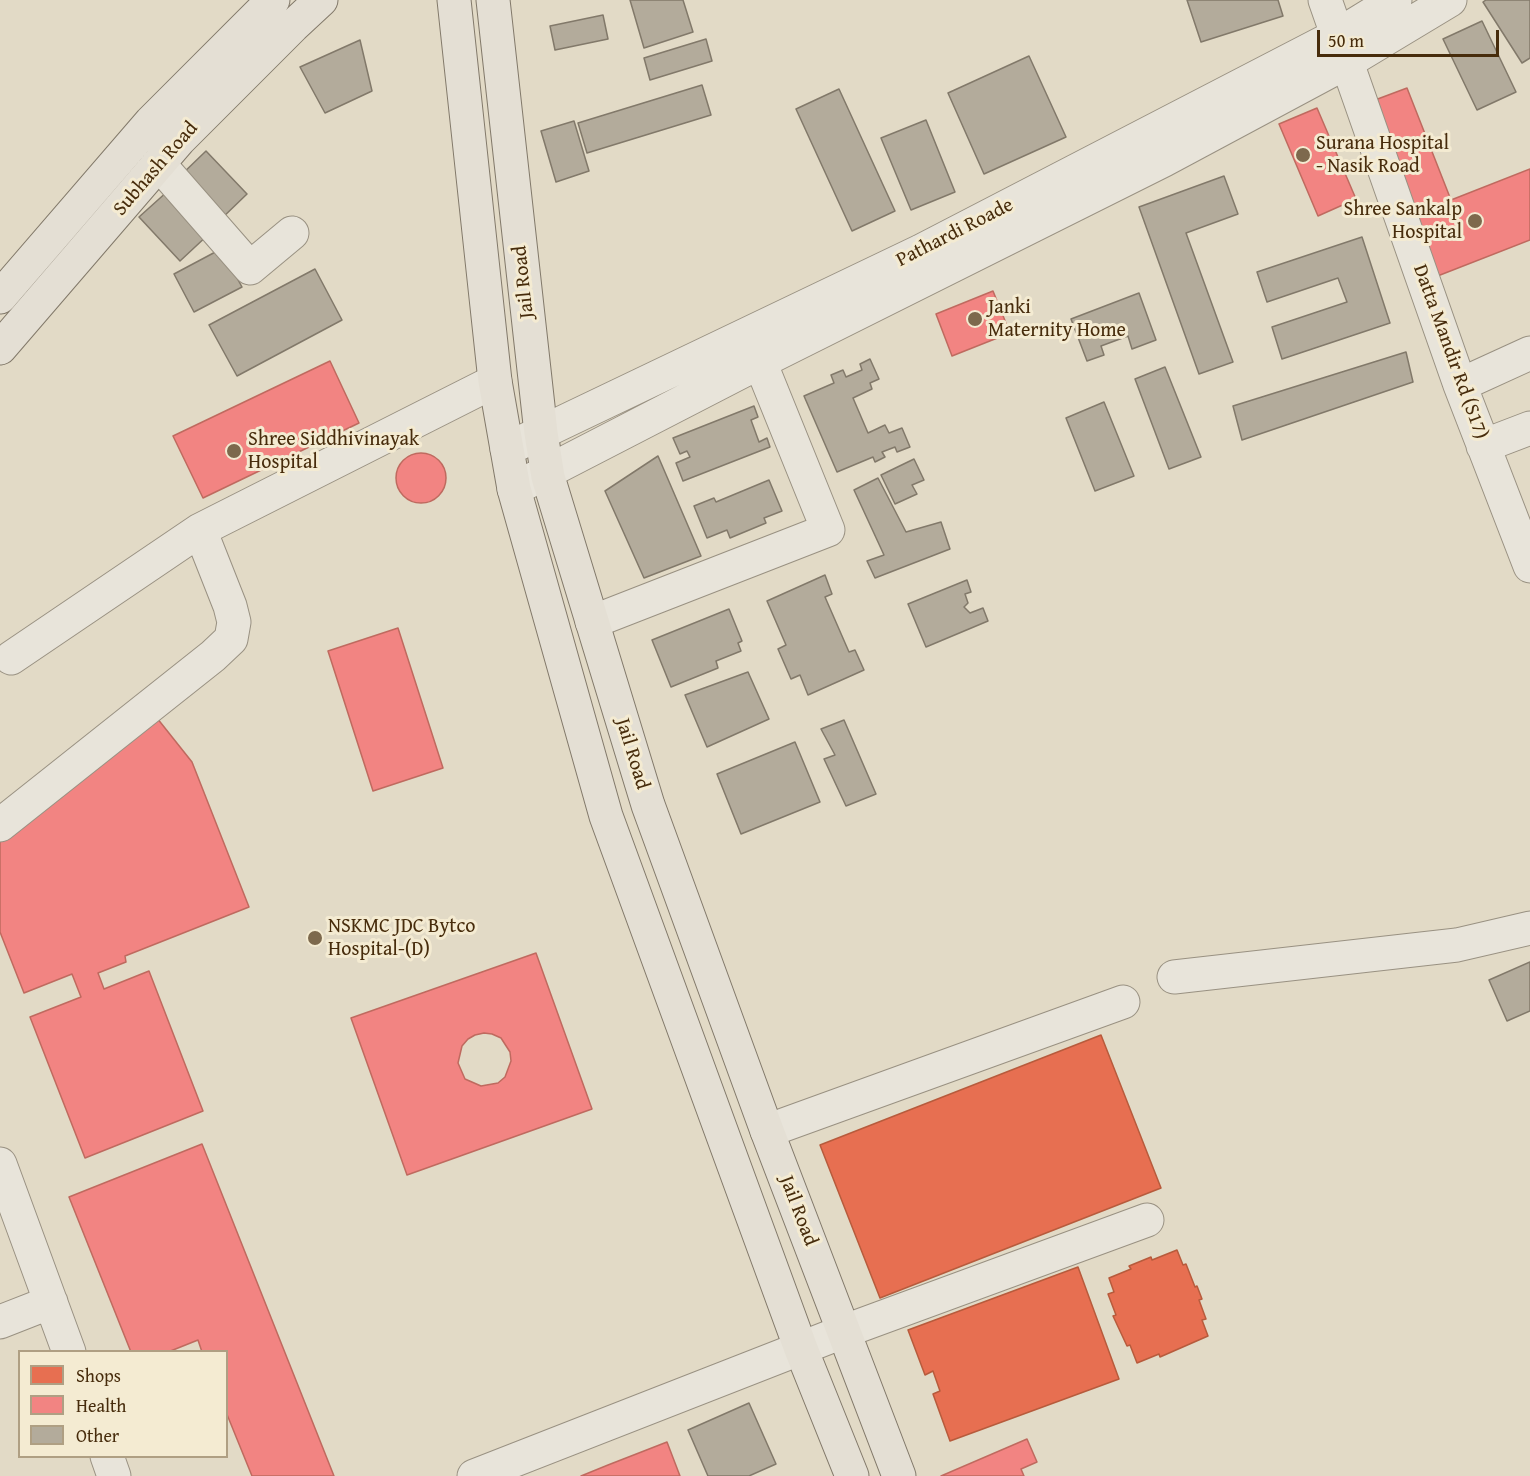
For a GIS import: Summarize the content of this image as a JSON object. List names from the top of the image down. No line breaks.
{"streets":{"main road":["Subhash Road","Jail Road"],"street":["Pathardi Roade","Datta Mandir Rd (S17)"]},"crossings":[["Pathardi Roade","Jail Road"],["Pathardi Roade","Datta Mandir Rd (S17)"]],"places":["Surana Hospital - Nasik Road","Shree Sankalp Hospital","Janki Maternity Home","Shree Siddhivinayak Hospital","NSKMC JDC Bytco Hospital-(D)"],"legend":["Shops","Health","Other"],"scale_bar":"50 m"}
